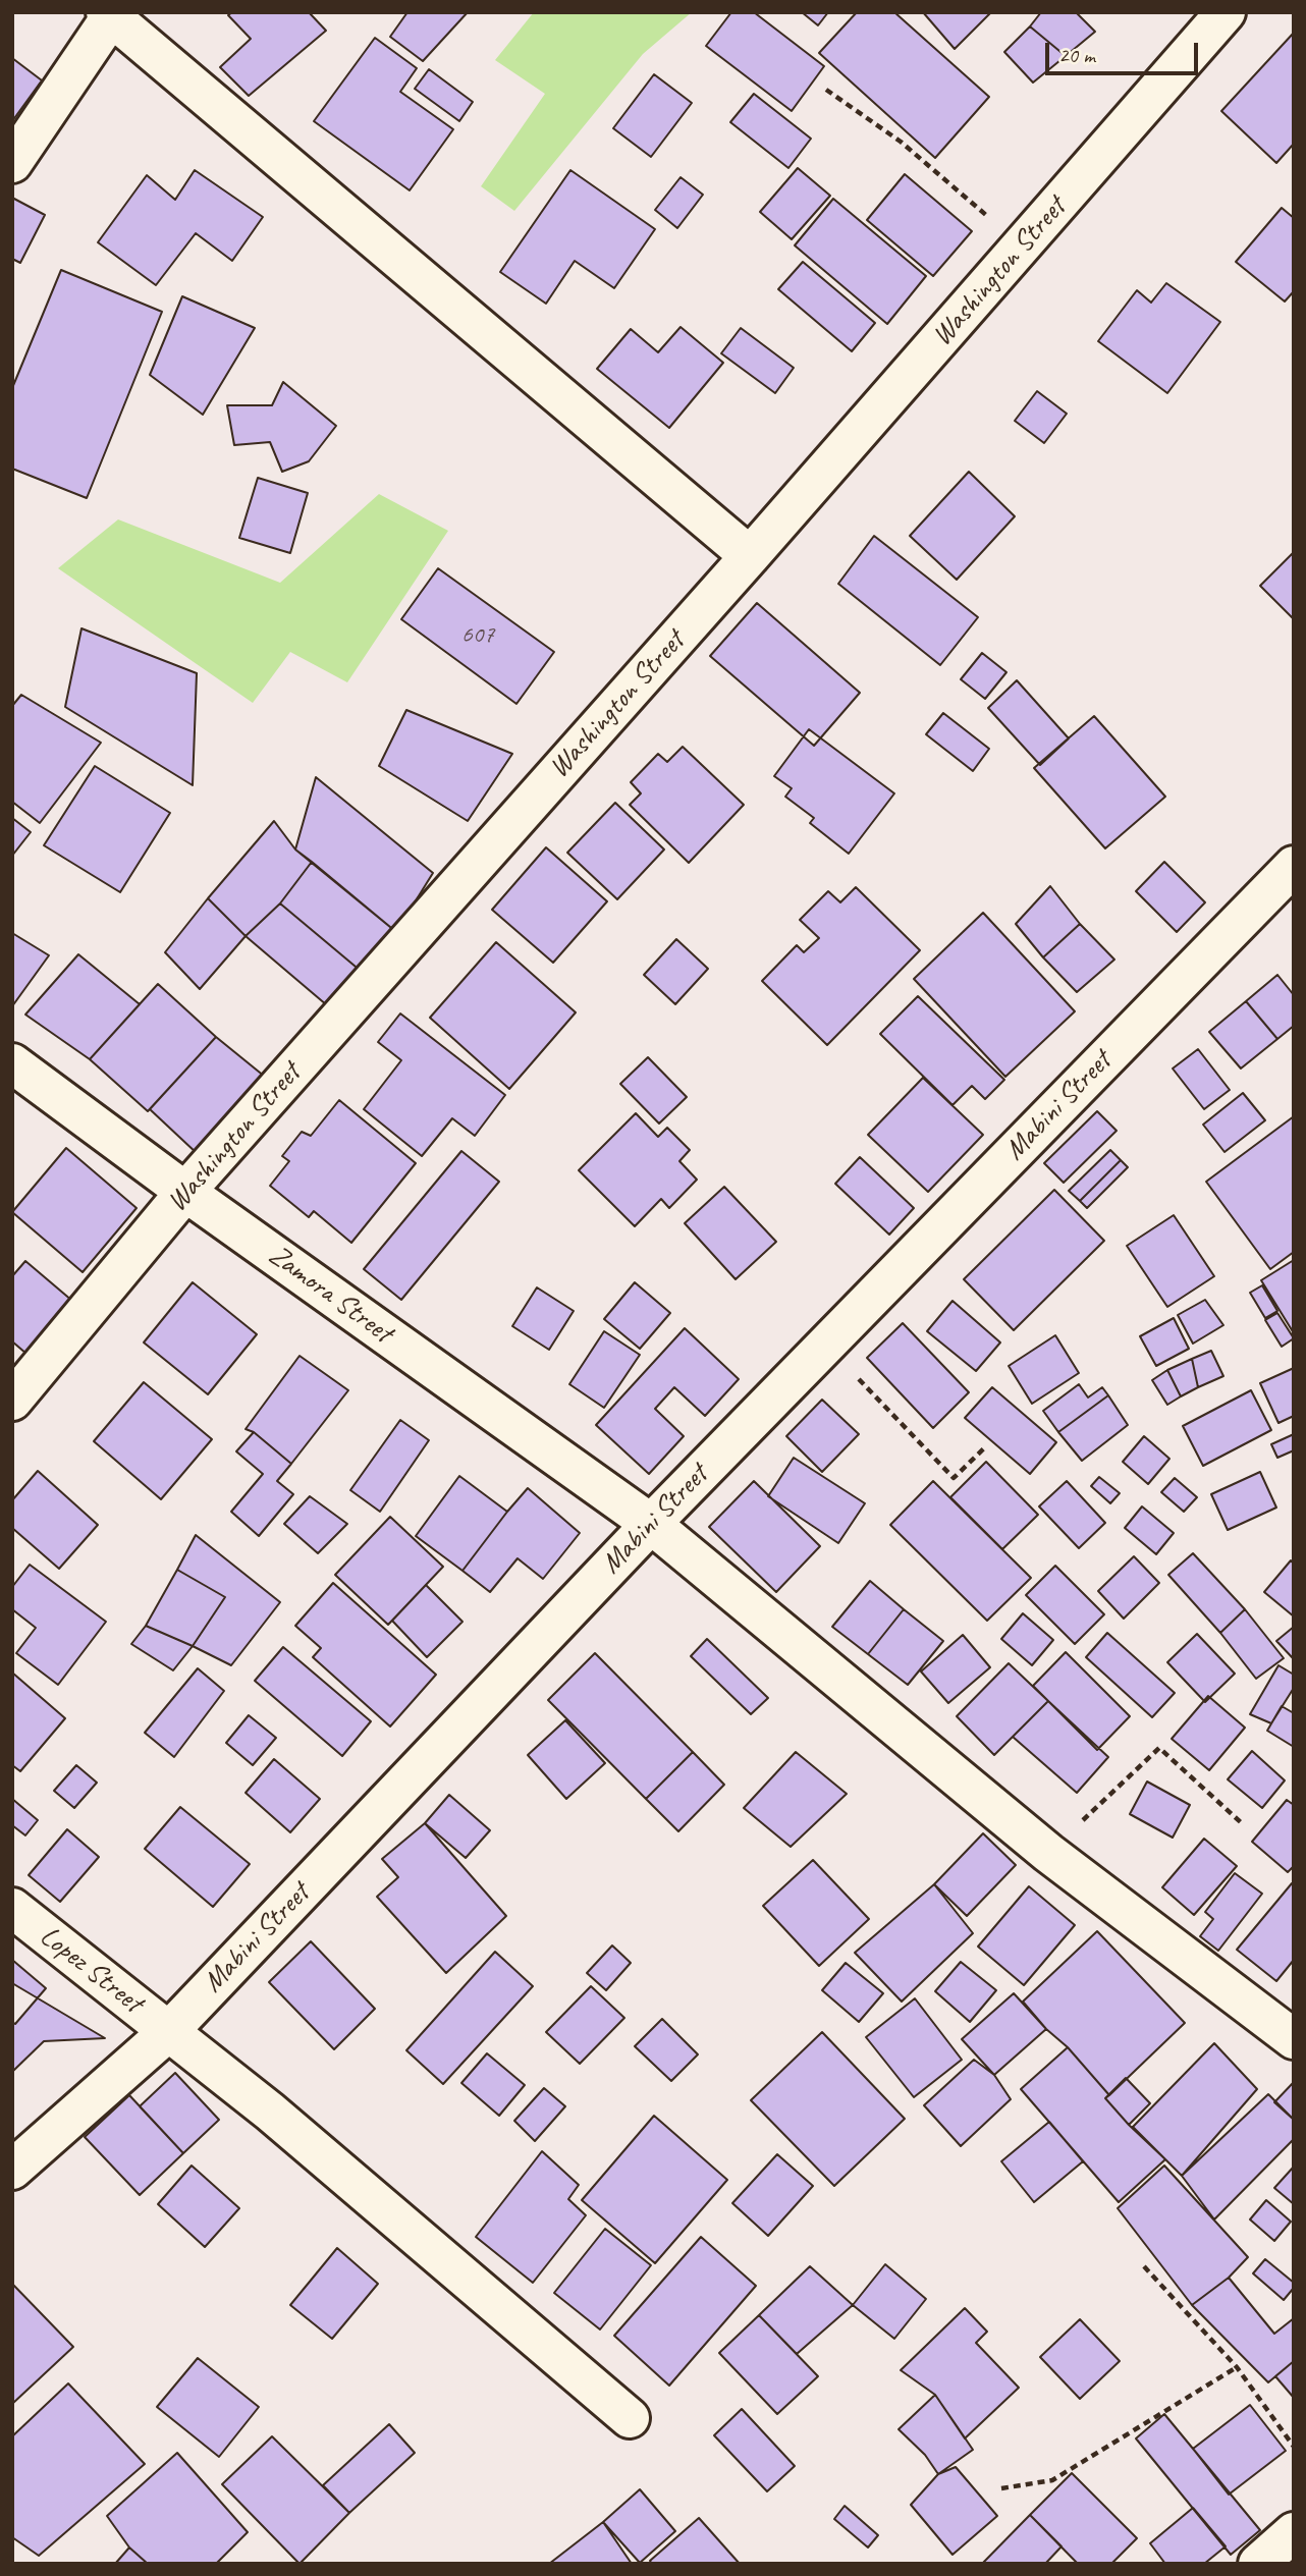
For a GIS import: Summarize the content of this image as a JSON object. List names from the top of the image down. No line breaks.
{"streets":{"main road":["Washington Street","Mabini Street","Zamora Street","Lopez Street"]},"crossings":[["Washington Street","Zamora Street"],["Mabini Street","Zamora Street"],["Mabini Street","Lopez Street"]],"house_numbers":["607"],"scale_bar":"20 m"}
